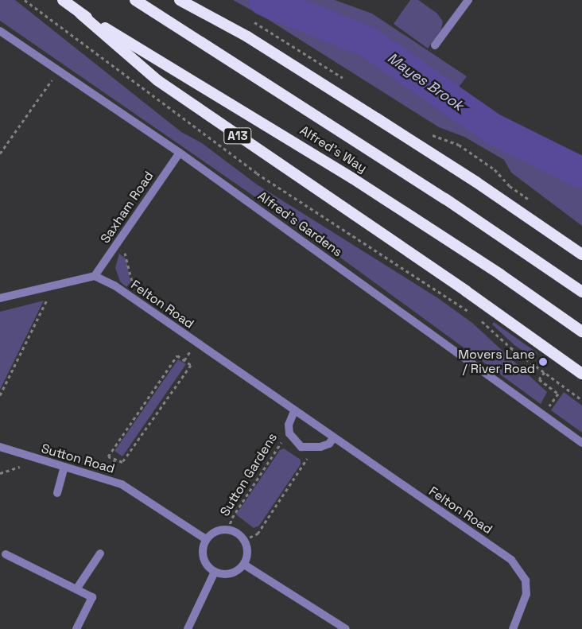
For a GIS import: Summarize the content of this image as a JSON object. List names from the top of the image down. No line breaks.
{"streets":{"highway":["A13","Alfred's Way"],"street":["Saxham Road","Alfred's Gardens","Felton Road","Sutton Road"],"path":["Sutton Gardens"]},"crossings":[["A13","Alfred's Way"],["Saxham Road","Alfred's Gardens"],["Saxham Road","Felton Road"],["Sutton Road","Sutton Gardens"]],"water":["Mayes Brook"],"places":["Movers Lane / River Road"]}
